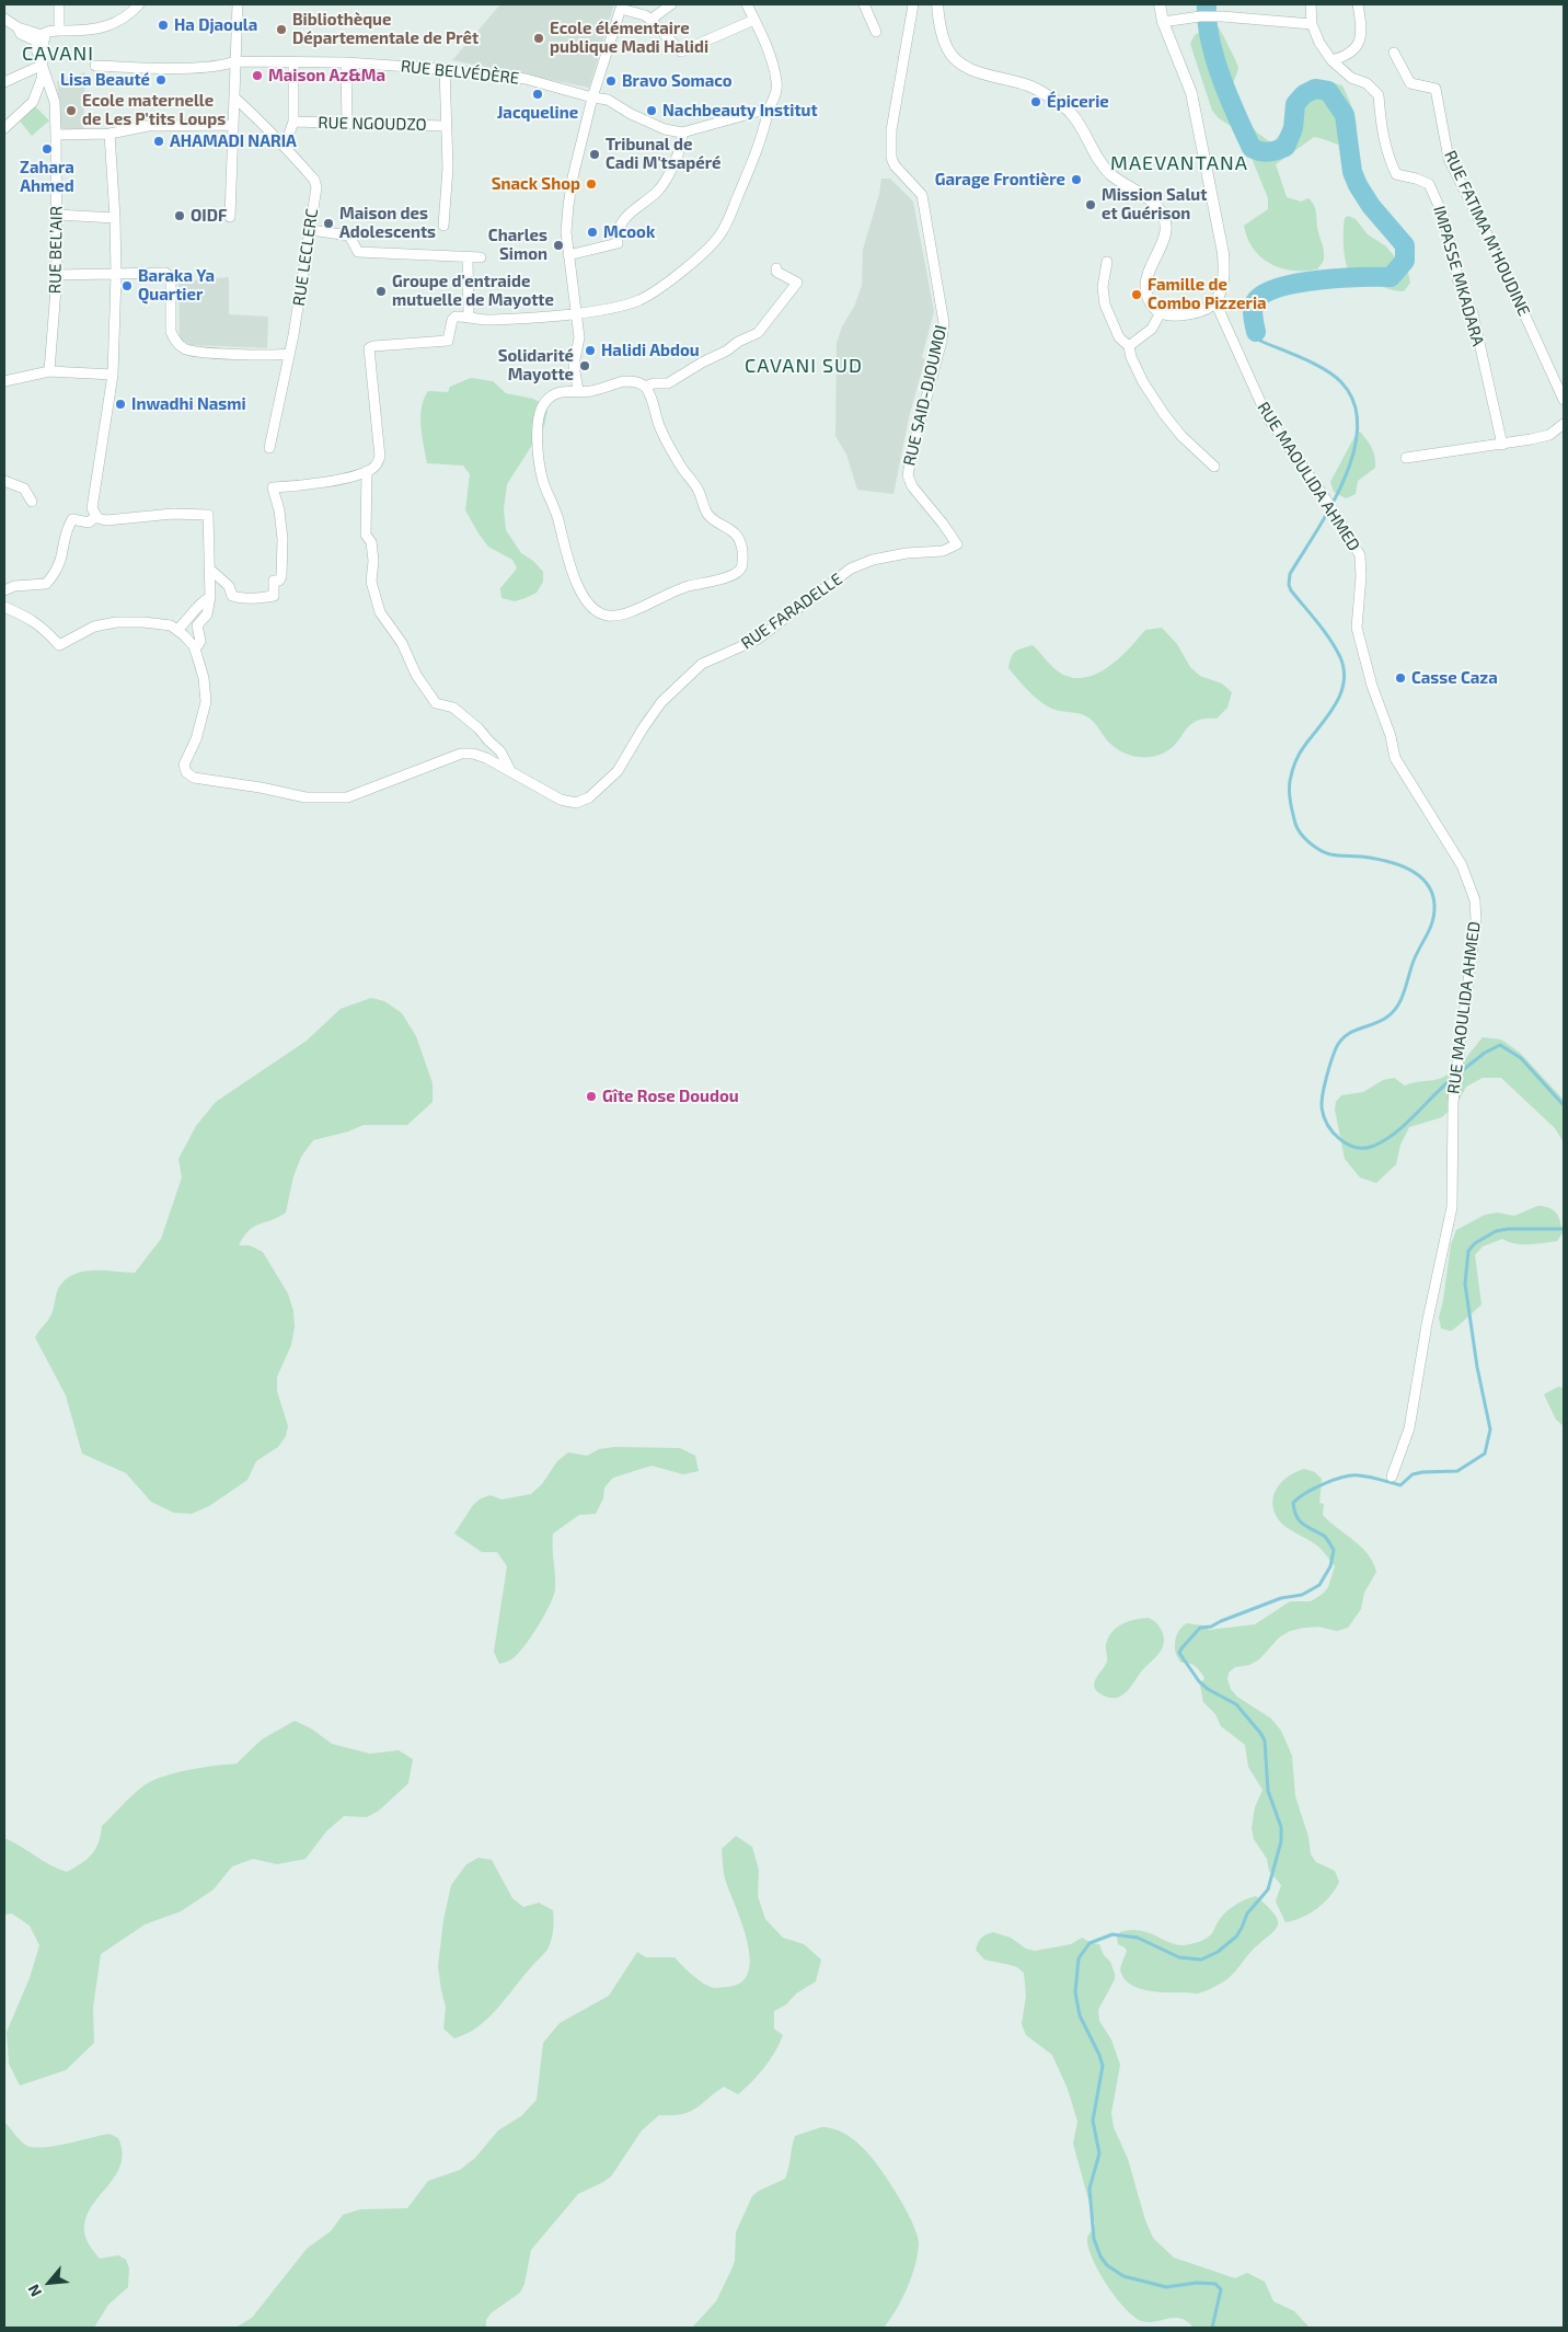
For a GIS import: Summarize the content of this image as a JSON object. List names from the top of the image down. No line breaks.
{"streets":{"street":["RUE BELVÉDÈRE","RUE NGOUDZO","RUE FATIMA M'HOUDINE","RUE BEL’AIR","RUE LECLERC","IMPASSE MKADARA","RUE SAID-DJOUMOI","RUE MAOULIDA AHMED","RUE FARADELLE"]},"crossings":[["RUE BELVÉDÈRE","RUE NGOUDZO"],["RUE SAID-DJOUMOI","RUE FARADELLE"]],"districts":["CAVANI","MAEVANTANA","CAVANI SUD"],"places":["Ha Djaoula","Bibliothèque Départementale de Prêt","Ecole élémentaire publique Madi Halidi","Maison Az&Ma","Lisa Beauté","Bravo Somaco","Jacqueline","Épicerie","Ecole maternelle de Les P'tits Loups","Nachbeauty Institut","AHAMADI NARIA","Zahara Ahmed","Tribunal de Cadi M'tsapéré","Garage Frontière","Snack Shop","Mission Salut et Guérison","OIDF","Maison des Adolescents","Mcook","Charles Simon","Baraka Ya Quartier","Groupe d'entraide mutuelle de Mayotte","Famille de Combo Pizzeria","Halidi Abdou","Solidarité Mayotte","Inwadhi Nasmi","Casse Caza","Gîte Rose Doudou"],"north":"bottom left"}
